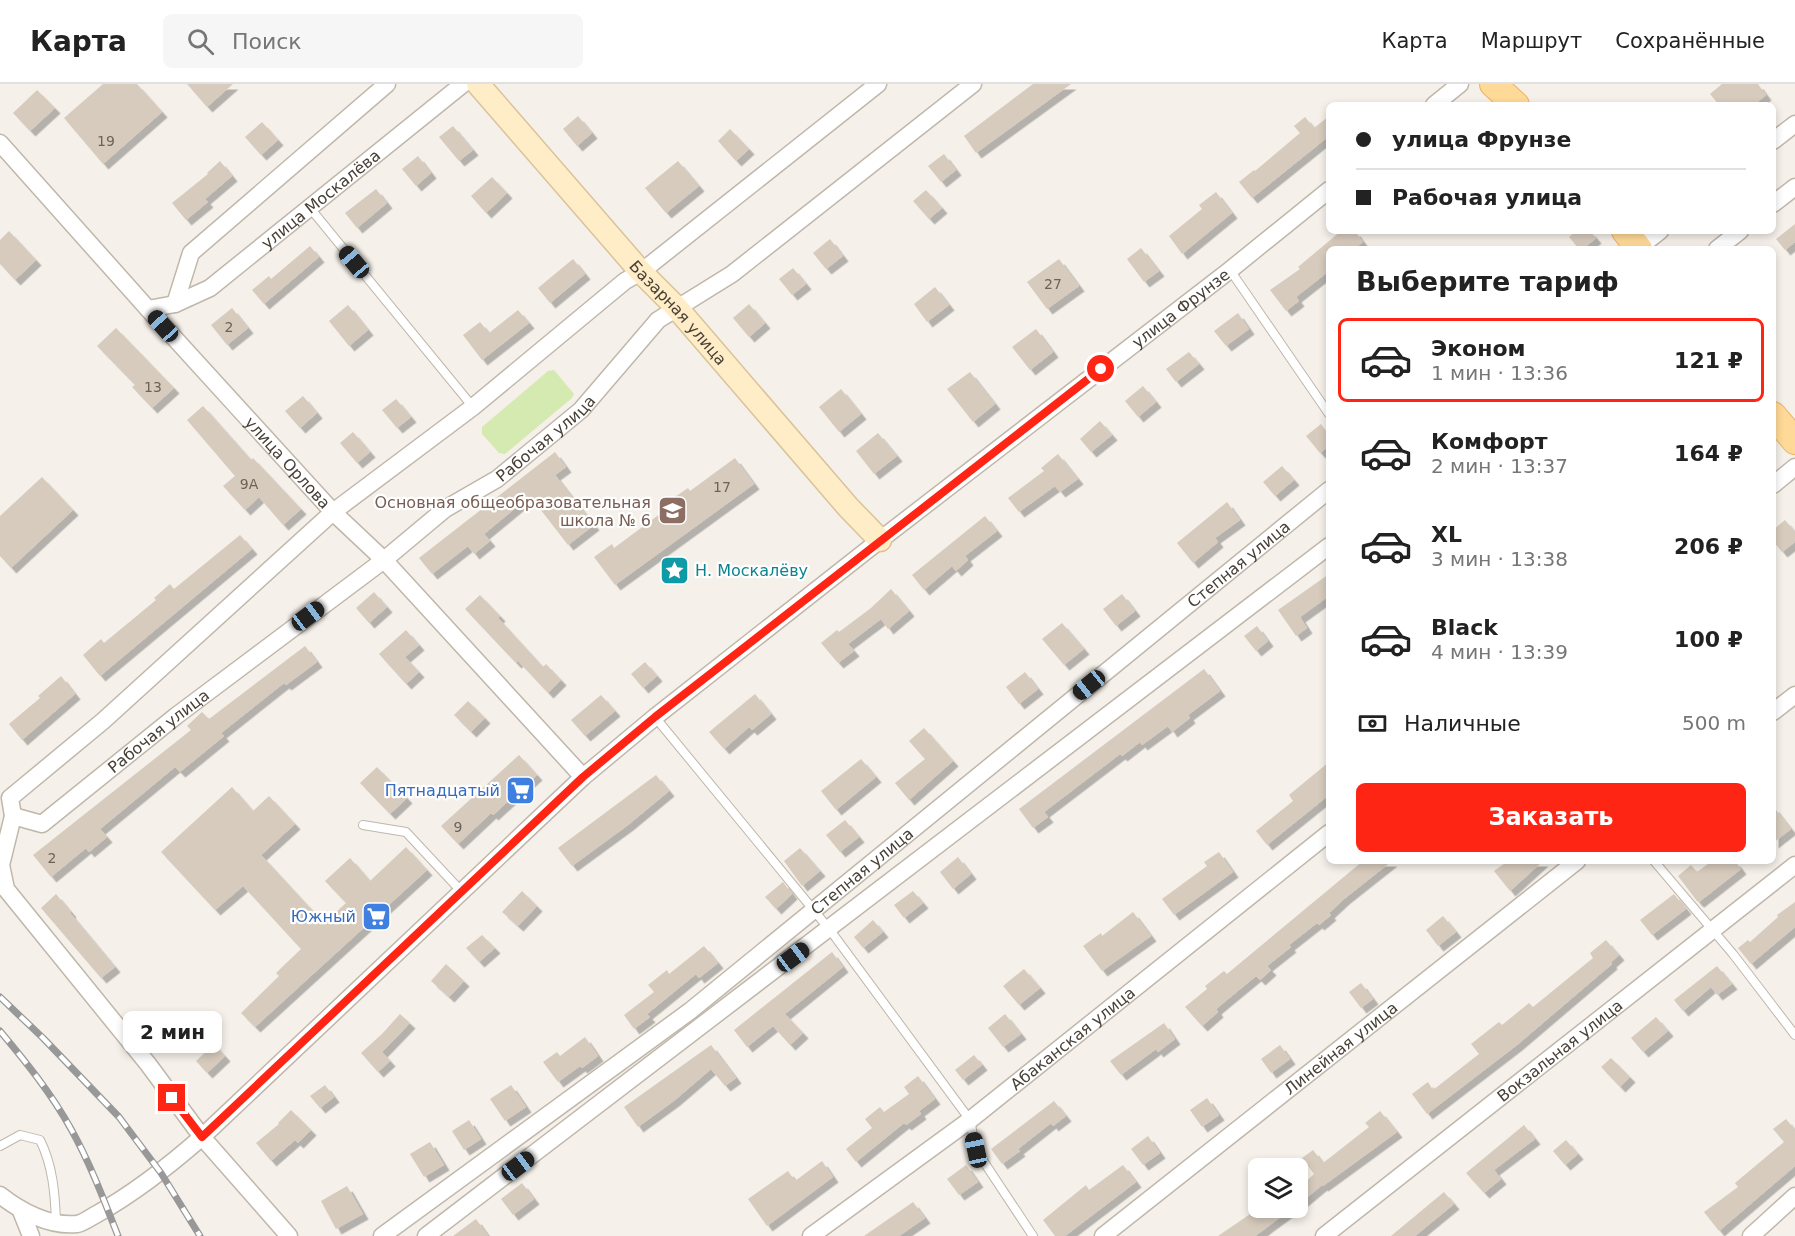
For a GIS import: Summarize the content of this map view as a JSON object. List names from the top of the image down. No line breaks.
{"streets":{"street":["улица Москалёва","улица Фрунзе","Базарная улица","Рабочая улица","улица Орлова","Степная улица","Абаканская улица","Линейная улица","Вокзальная улица"]},"crossings":[["улица Москалёва","улица Орлова"],["улица Фрунзе","Базарная улица"],["улица Фрунзе","улица Орлова"],["Базарная улица","Рабочая улица"],["Рабочая улица","улица Орлова"]],"places":{"school or university":["Основная общеобразовательная школа № 6"],"place":["Н. Москалёву"],"supermarket":["Пятнадцатый","Южный"]},"house_numbers":["19","27","2","13","9А","17","9","2"],"page":{"header":"Карта","search":"Поиск","nav":["Карта","Маршрут","Сохранённые"],"banner":["улица Фрунзе","Рабочая улица"],"heading":"Выберите тариф","list":[{"name":"Эконом","note":"1 мин · 13:36","value":"121 ₽"},{"name":"Комфорт","note":"2 мин · 13:37","value":"164 ₽"},{"name":"XL","note":"3 мин · 13:38","value":"206 ₽"},{"name":"Black","note":"4 мин · 13:39","value":"100 ₽"}],"pay":["Наличные","500 m"],"buttons":"Заказать","bubble":"2 мин"}}
